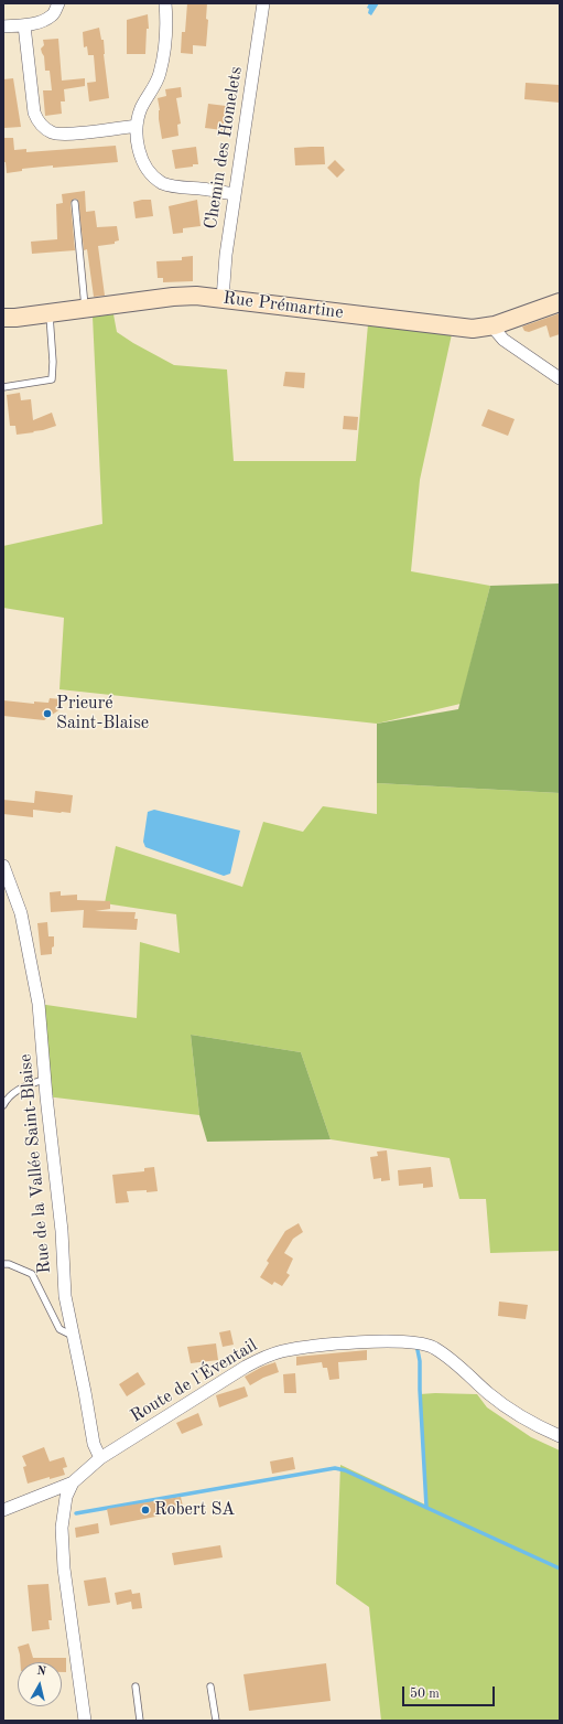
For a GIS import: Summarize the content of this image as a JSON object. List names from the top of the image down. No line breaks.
{"streets":{"street":["Chemin des Homelets","Rue Prémartine","Rue de la Vallée Saint-Blaise","Route de l'Éventail"]},"crossings":[["Chemin des Homelets","Rue Prémartine"],["Rue de la Vallée Saint-Blaise","Route de l'Éventail"]],"places":["Prieuré Saint-Blaise","Robert SA"],"scale_bar":"50 m","north":"top"}
